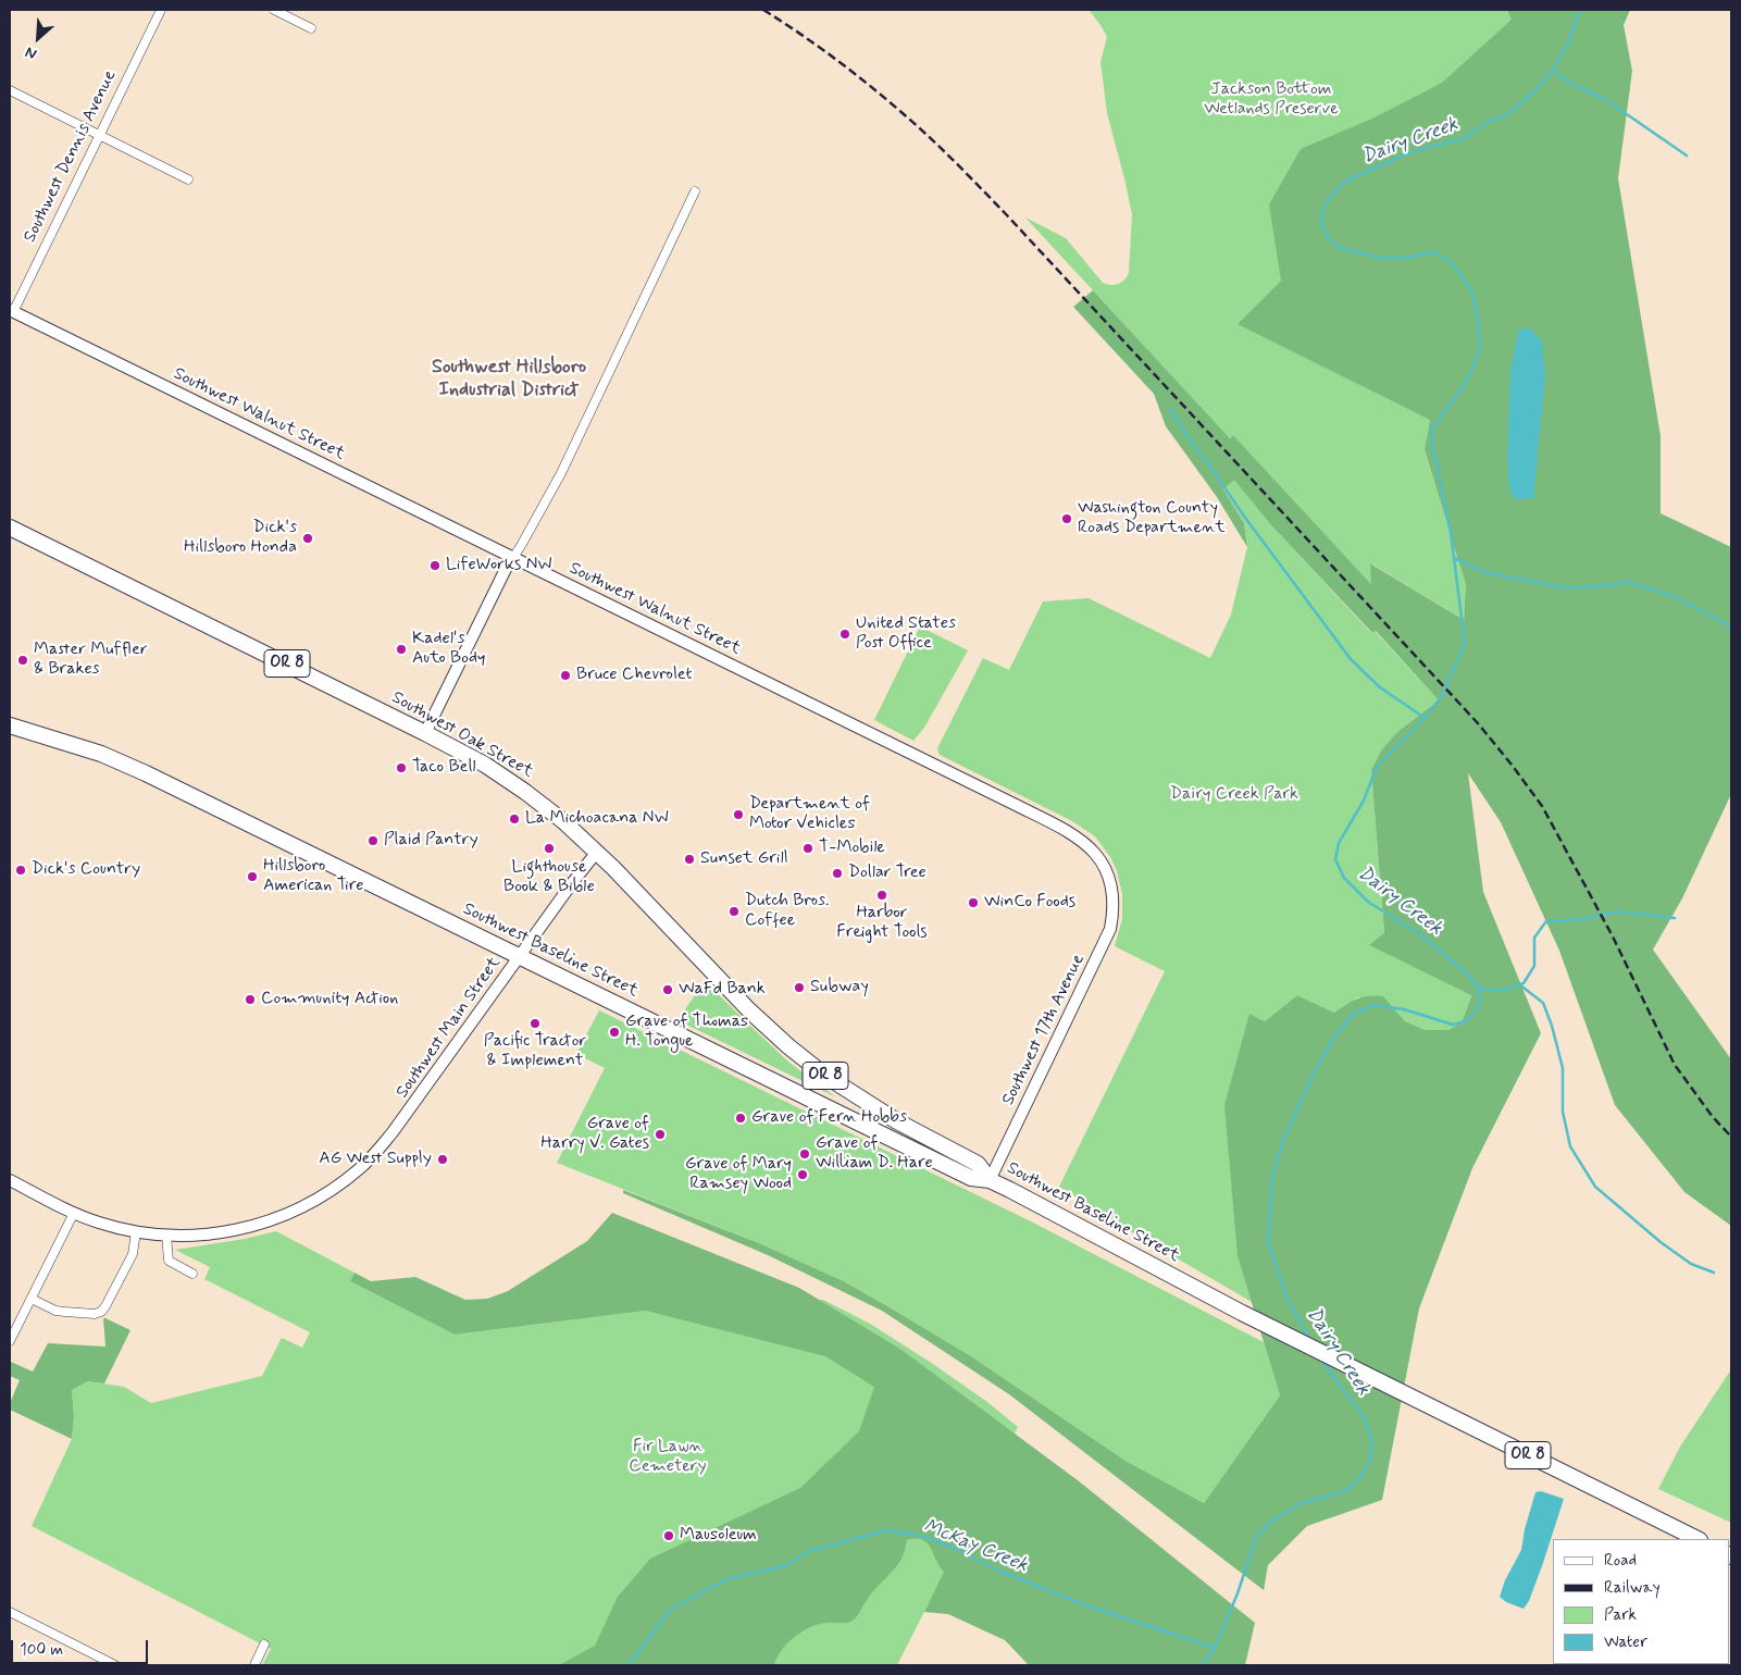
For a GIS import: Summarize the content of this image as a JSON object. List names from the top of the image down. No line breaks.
{"streets":{"highway":["OR 8","Southwest Oak Street","Southwest Baseline Street"],"street":["Southwest Dennis Avenue","Southwest Walnut Street","Southwest Main Street","Southwest 17th Avenue"]},"crossings":[["Southwest Dennis Avenue","Southwest Walnut Street"],["Southwest Walnut Street","Southwest 17th Avenue"],["Southwest Oak Street","Southwest Baseline Street"],["Southwest Oak Street","Southwest Main Street"],["Southwest Oak Street","Southwest 17th Avenue"],["Southwest Baseline Street","Southwest Main Street"],["Southwest Baseline Street","Southwest 17th Avenue"]],"districts":["Southwest Hillsboro Industrial District"],"water":["Dairy Creek","McKay Creek"],"parks":["Jackson Bottom Wetlands Preserve","Dairy Creek Park","Fir Lawn Cemetery"],"places":["Washington County Roads Department","Dick's Hillsboro Honda","LifeWorks NW","United States Post Office","Kadel's Auto Body","Master Muffler & Brakes","Bruce Chevrolet","Taco Bell","Department of Motor Vehicles","La Michoacana NW","Plaid Pantry","Lighthouse Book & Bible","T-Mobile","Sunset Grill","Dick's Country","Dollar Tree","Hillsboro American Tire","Harbor Freight Tools","WinCo Foods","Dutch Bros. Coffee","Subway","WaFd Bank","Community Action","Pacific Tractor & Implement","Grave of Thomas H. Tongue","Grave of Fern Hobbs","Grave of Harry V. Gates","Grave of William D. Hare","AG West Supply","Grave of Mary Ramsey Wood","Mausoleum"],"legend":["Road","Railway","Park","Water"],"scale_bar":"100 m","north":"bottom left"}
